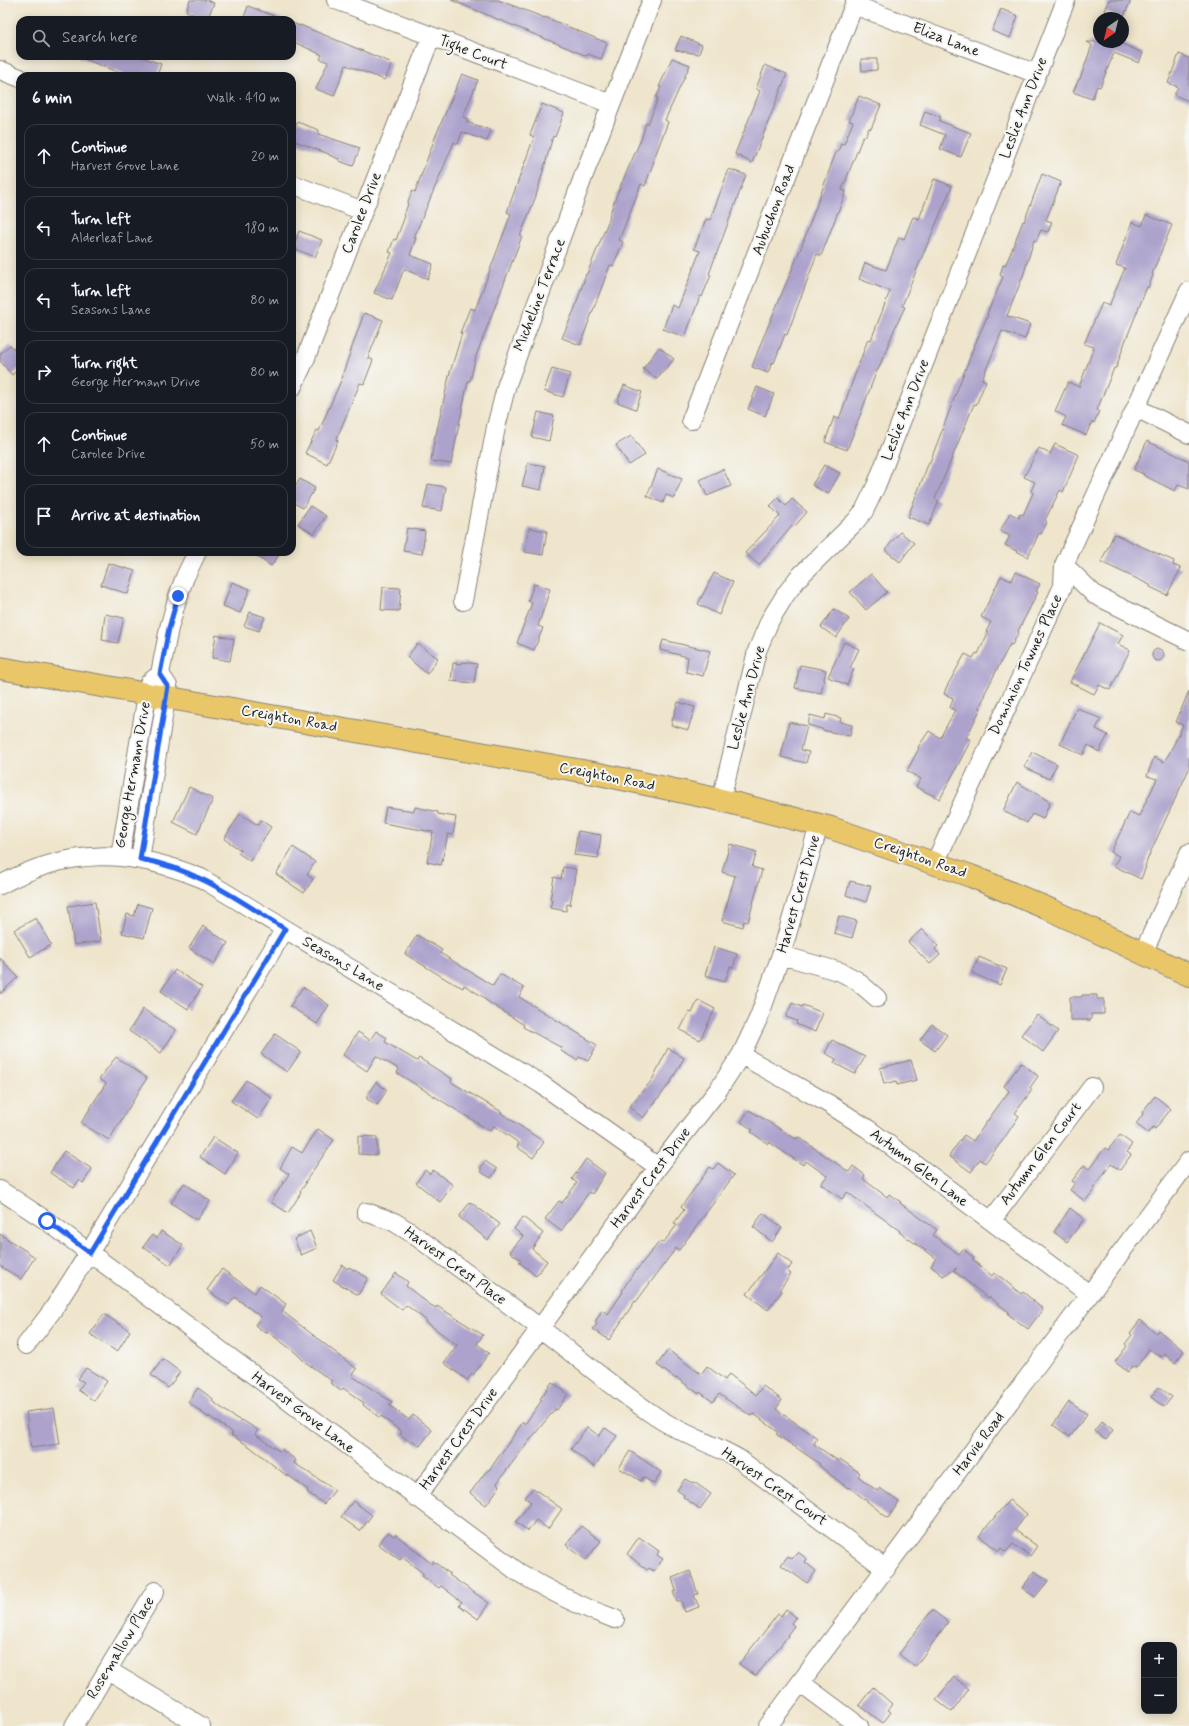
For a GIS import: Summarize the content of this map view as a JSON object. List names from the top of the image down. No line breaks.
{"streets":{"main road":["Creighton Road"],"street":["Eliza Lane","Tighe Court","Leslie Ann Drive","Aubuchon Road","Carolee Drive","Micheline Terrace","Dominion Townes Place","George Hermann Drive","Harvest Crest Drive","Seasons Lane","Autumn Glen Court","Autumn Glen Lane","Harvest Crest Place","Harvest Grove Lane","Harvie Road","Harvest Crest Court","Rosemallow Place"]},"crossings":[["Eliza Lane","Leslie Ann Drive"],["Eliza Lane","Aubuchon Road"],["Tighe Court","Carolee Drive"],["Tighe Court","Micheline Terrace"],["Leslie Ann Drive","Creighton Road"],["Dominion Townes Place","Creighton Road"],["Creighton Road","George Hermann Drive"],["Creighton Road","Harvest Crest Drive"],["George Hermann Drive","Seasons Lane"],["Harvest Crest Drive","Seasons Lane"],["Harvest Crest Drive","Autumn Glen Lane"],["Harvest Crest Drive","Harvest Crest Place"],["Harvest Crest Drive","Harvest Grove Lane"],["Harvest Crest Drive","Harvest Crest Court"],["Autumn Glen Court","Autumn Glen Lane"],["Autumn Glen Lane","Harvie Road"],["Harvest Crest Place","Harvest Crest Court"],["Harvie Road","Harvest Crest Court"]],"north":"bottom left","page":{"search":"Search here","heading":["6 min","Walk · 410 m"],"list":[["Continue","Harvest Grove Lane","20 m"],["Turn left","Alderleaf Lane","180 m"],["Turn left","Seasons Lane","80 m"],["Turn right","George Hermann Drive","80 m"],["Continue","Carolee Drive","50 m"],"Arrive at destination"],"map_buttons":["+","−"]}}
